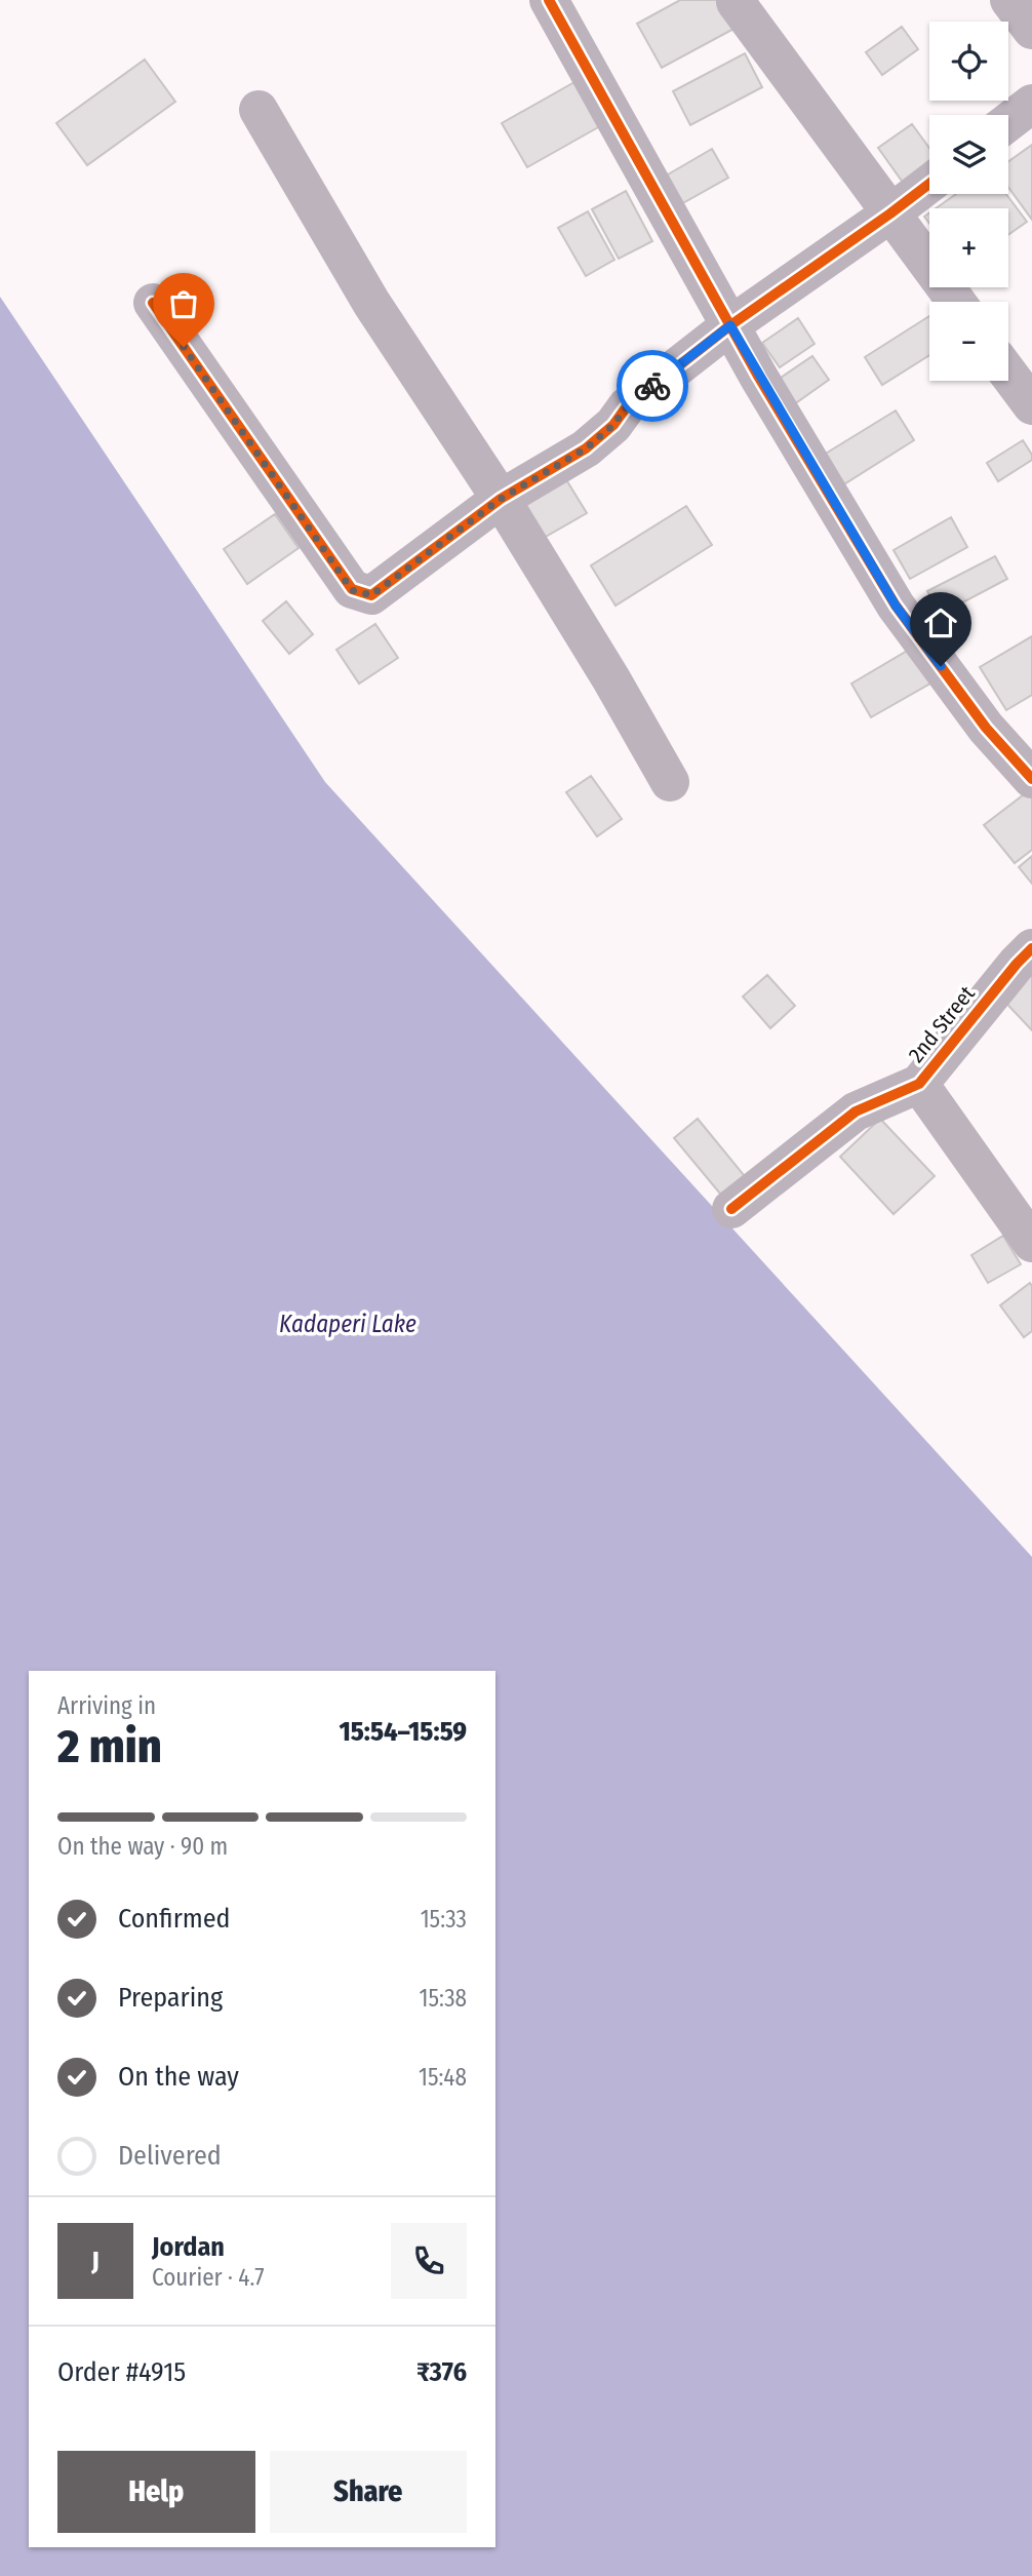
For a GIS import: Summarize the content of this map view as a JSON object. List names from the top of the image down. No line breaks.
{"streets":{"street":["2nd Street"]},"water":["Kadaperi Lake"],"page":{"map_buttons":["+","−"],"heading":["2 min","Arriving in","15:54–15:59"],"panel":["Jordan","Courier · 4.7","Order #4915","₹376"],"bar":"On the way · 90 m","list":[["Confirmed","15:33"],["Preparing","15:38"],["On the way","15:48"],"Delivered"],"round":"J","buttons":["Help","Share"]}}
